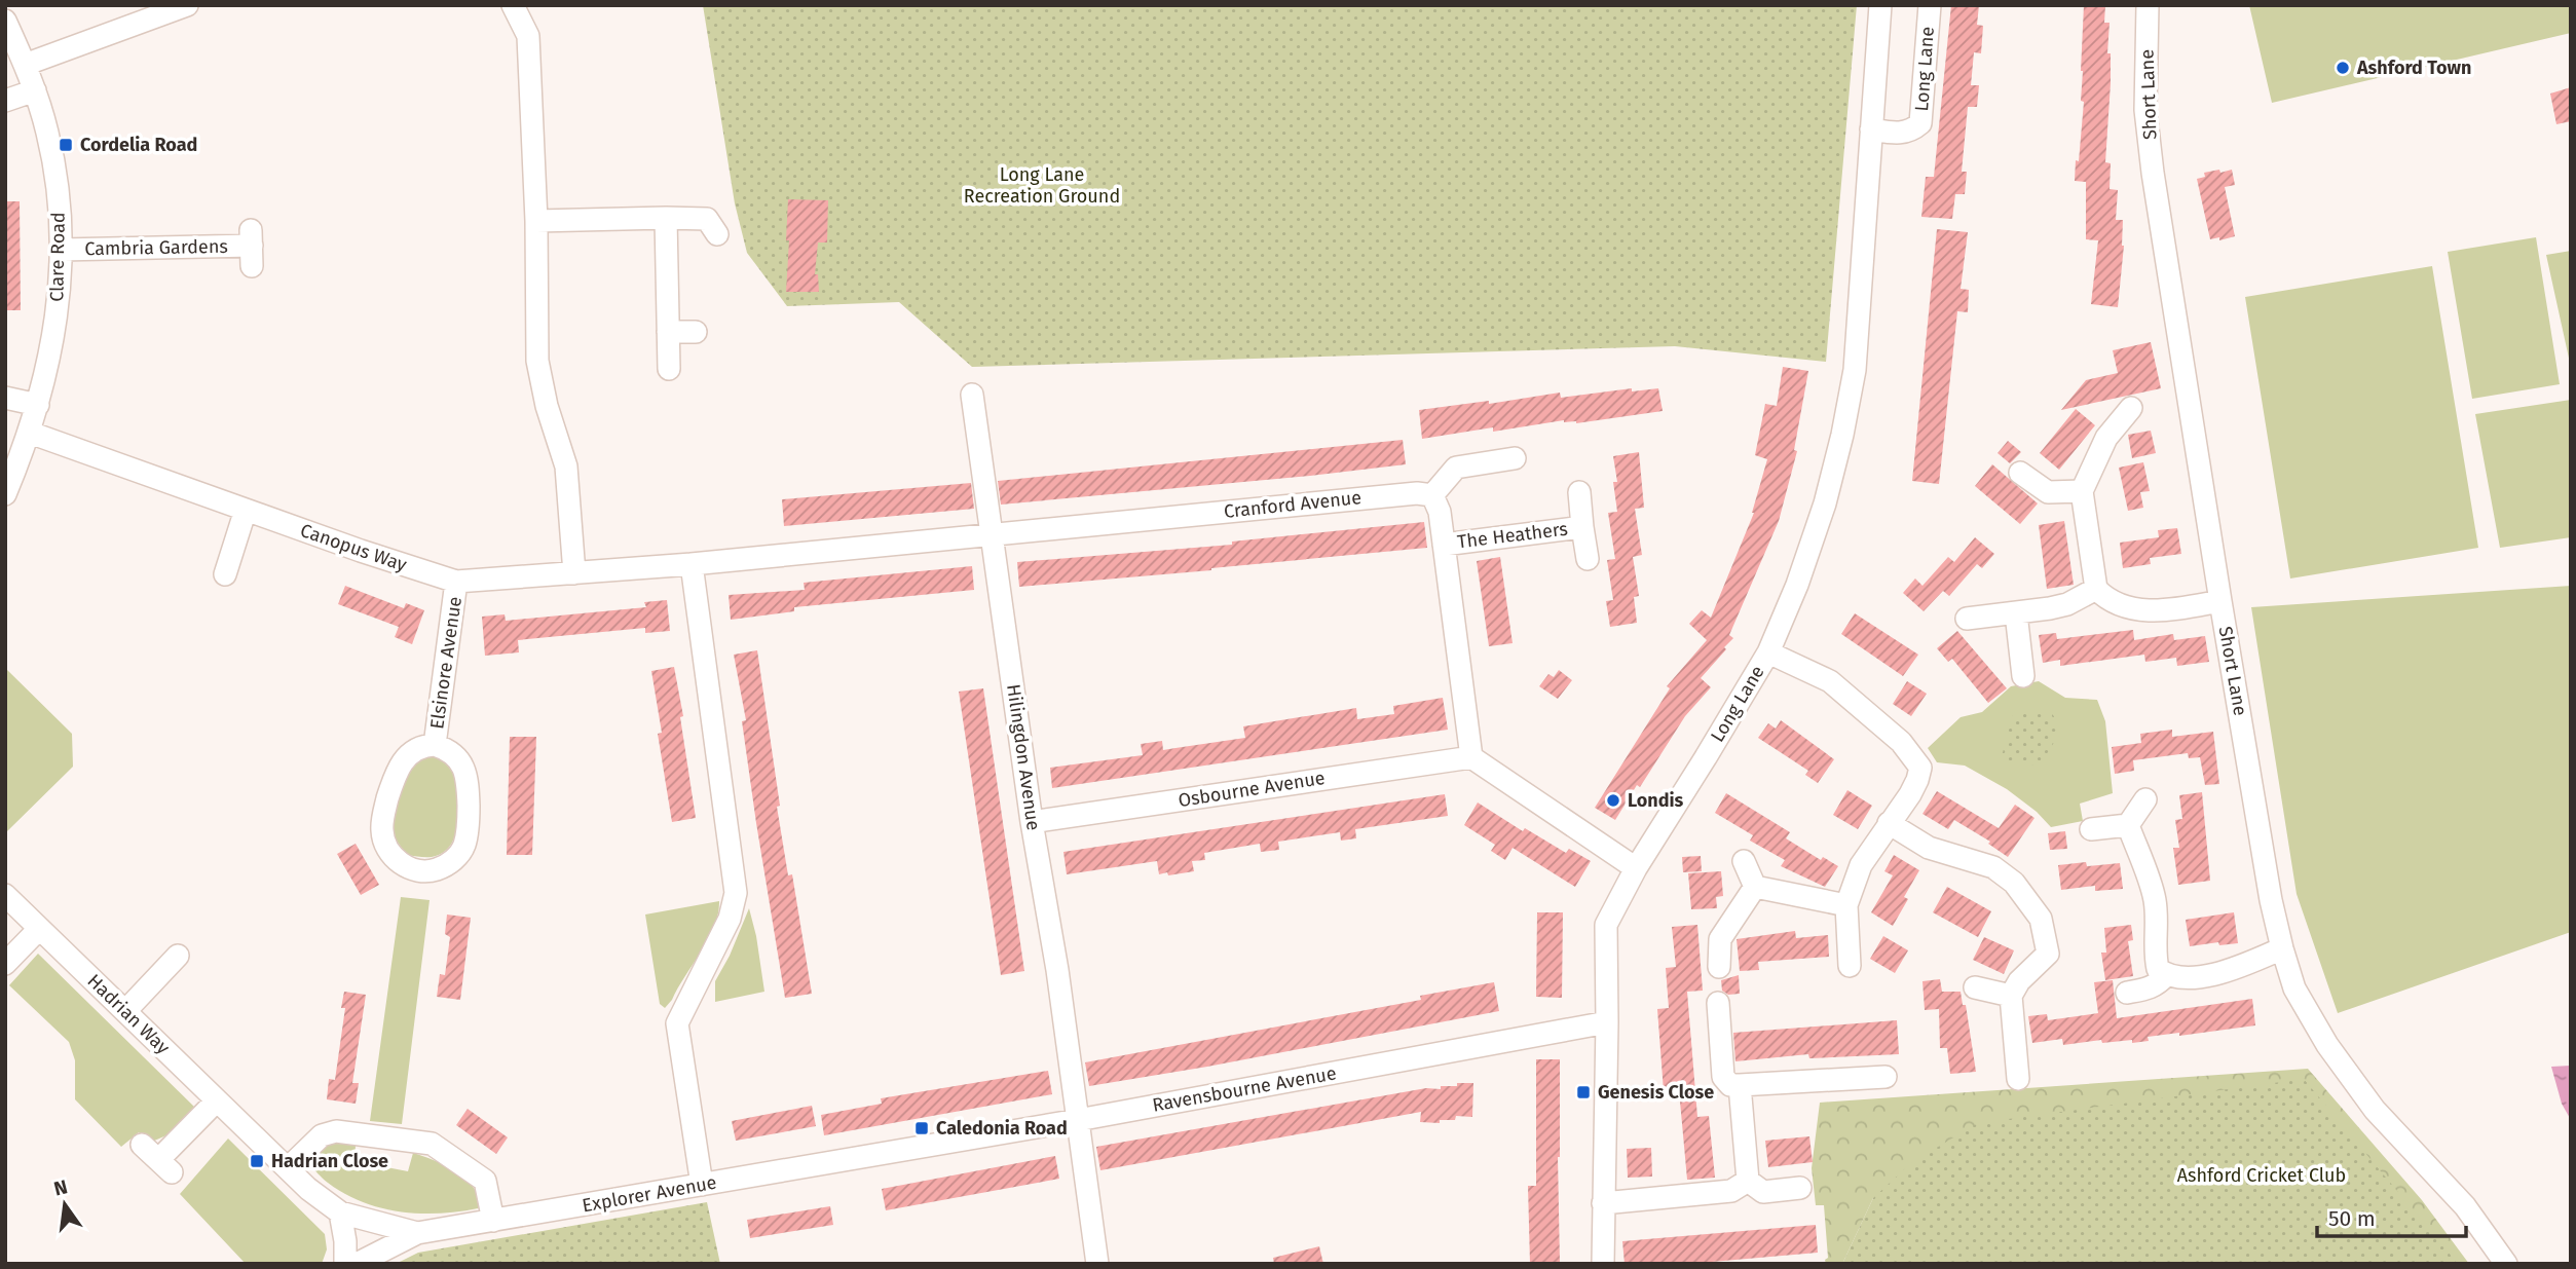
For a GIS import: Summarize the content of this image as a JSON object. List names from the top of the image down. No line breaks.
{"streets":{"street":["Long Lane","Short Lane","Cambria Gardens","Clare Road","Cranford Avenue","The Heathers","Canopus Way","Elsinore Avenue","Hilingdon Avenue","Osbourne Avenue","Hadrian Way","Ravensbourne Avenue","Explorer Avenue"]},"crossings":[["Long Lane","Ravensbourne Avenue"],["Cambria Gardens","Clare Road"],["Clare Road","Canopus Way"],["Cranford Avenue","Canopus Way"],["Cranford Avenue","Hilingdon Avenue"],["Canopus Way","Elsinore Avenue"],["Hilingdon Avenue","Osbourne Avenue"],["Hilingdon Avenue","Ravensbourne Avenue"],["Hadrian Way","Explorer Avenue"],["Ravensbourne Avenue","Explorer Avenue"]],"parks":["Long Lane Recreation Ground","Ashford Cricket Club"],"places":{"other":["Ashford Town","Londis"],"transit":["Cordelia Road","Genesis Close","Caledonia Road","Hadrian Close"]},"scale_bar":"50 m","north":"top"}
